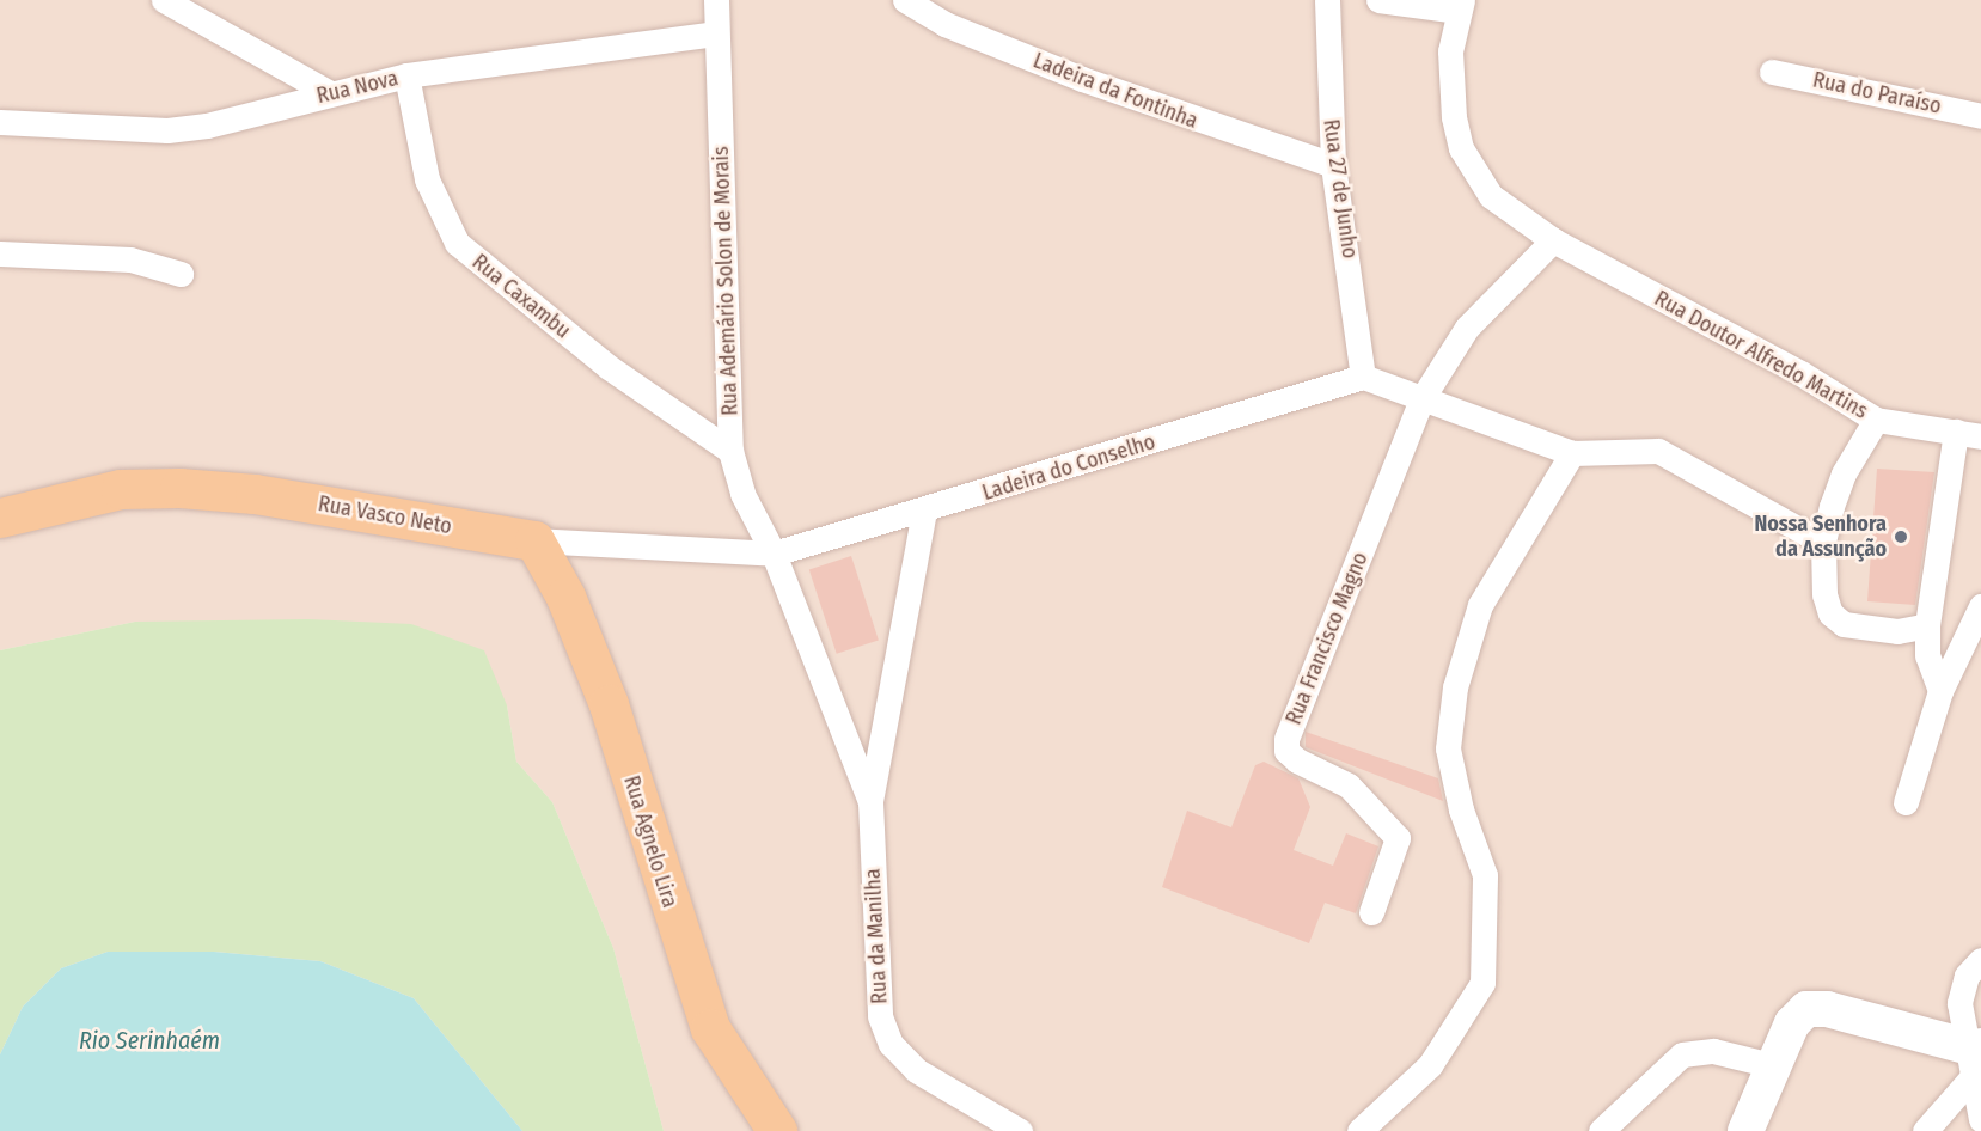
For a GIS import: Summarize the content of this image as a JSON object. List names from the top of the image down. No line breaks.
{"streets":{"main road":["Rua Vasco Neto","Rua Agnelo Lira"],"street":["Rua Nova","Ladeira da Fontinha","Rua do Paraíso","Rua 27 de Junho","Rua Ademário Solon de Morais","Rua Caxambu","Rua Doutor Alfredo Martins","Ladeira do Conselho","Rua Francisco Magno","Rua da Manilha"]},"crossings":[["Rua Nova","Rua Ademário Solon de Morais"],["Rua Nova","Rua Caxambu"],["Ladeira da Fontinha","Rua 27 de Junho"],["Rua 27 de Junho","Ladeira do Conselho"],["Rua Ademário Solon de Morais","Rua Caxambu"],["Rua Ademário Solon de Morais","Ladeira do Conselho"],["Rua Ademário Solon de Morais","Rua Vasco Neto"],["Rua Ademário Solon de Morais","Rua da Manilha"],["Ladeira do Conselho","Rua Vasco Neto"],["Ladeira do Conselho","Rua da Manilha"],["Rua Vasco Neto","Rua Agnelo Lira"],["Rua Vasco Neto","Rua da Manilha"]],"water":["Rio Serinhaém"],"places":["Nossa Senhora da Assunção"]}
